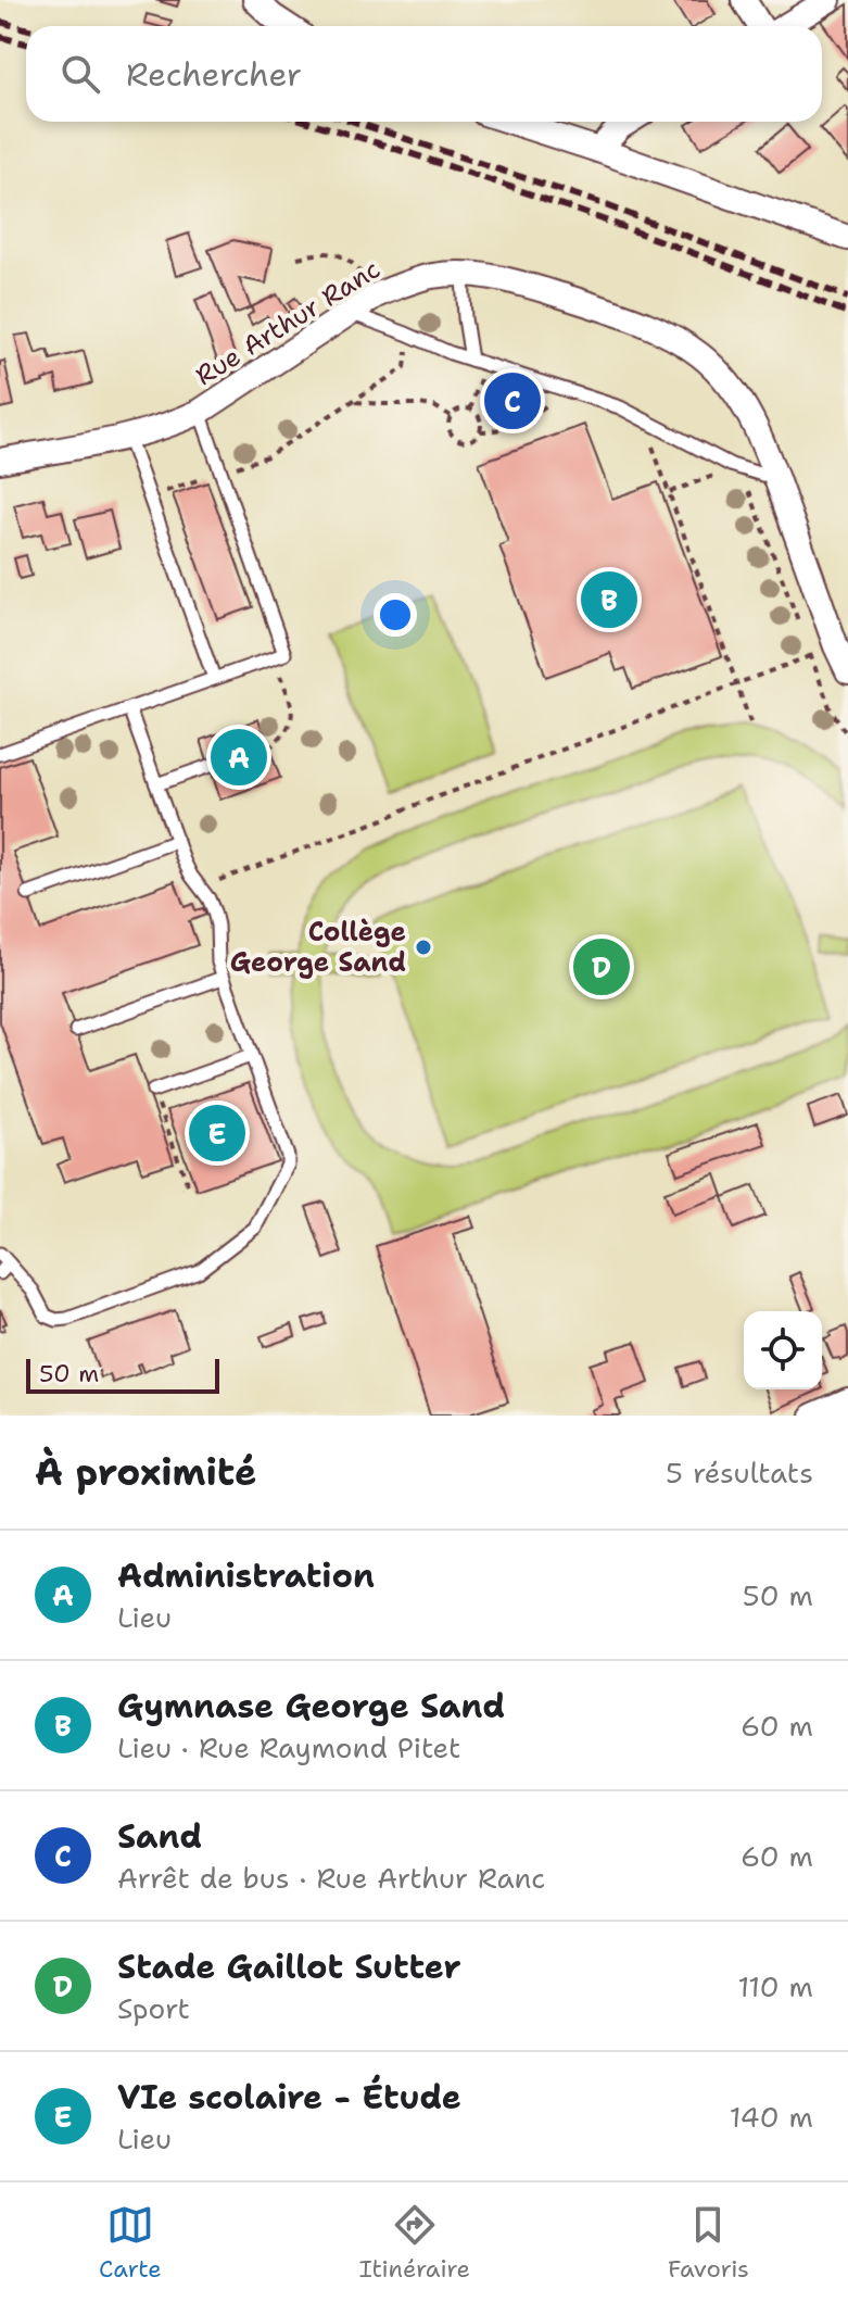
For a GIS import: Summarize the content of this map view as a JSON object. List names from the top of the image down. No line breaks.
{"streets":{"street":["Rue Arthur Ranc"]},"places":["Collège George Sand"],"scale_bar":"50 m","page":{"search":"Rechercher","pins":["C","B","A","D","E"],"scale":"50 m","heading":["À proximité","5 résultats"],"list":[{"mark":"A","name":"Administration","note":"Lieu","value":"50 m"},{"mark":"B","name":"Gymnase George Sand","note":"Lieu · Rue Raymond Pitet","value":"60 m"},{"mark":"C","name":"Sand","note":"Arrêt de bus · Rue Arthur Ranc","value":"60 m"},{"mark":"D","name":"Stade Gaillot Sutter","note":"Sport","value":"110 m"},{"mark":"E","name":"VIe scolaire - Étude","note":"Lieu","value":"140 m"}],"nav":["Carte","Itinéraire","Favoris"]}}
